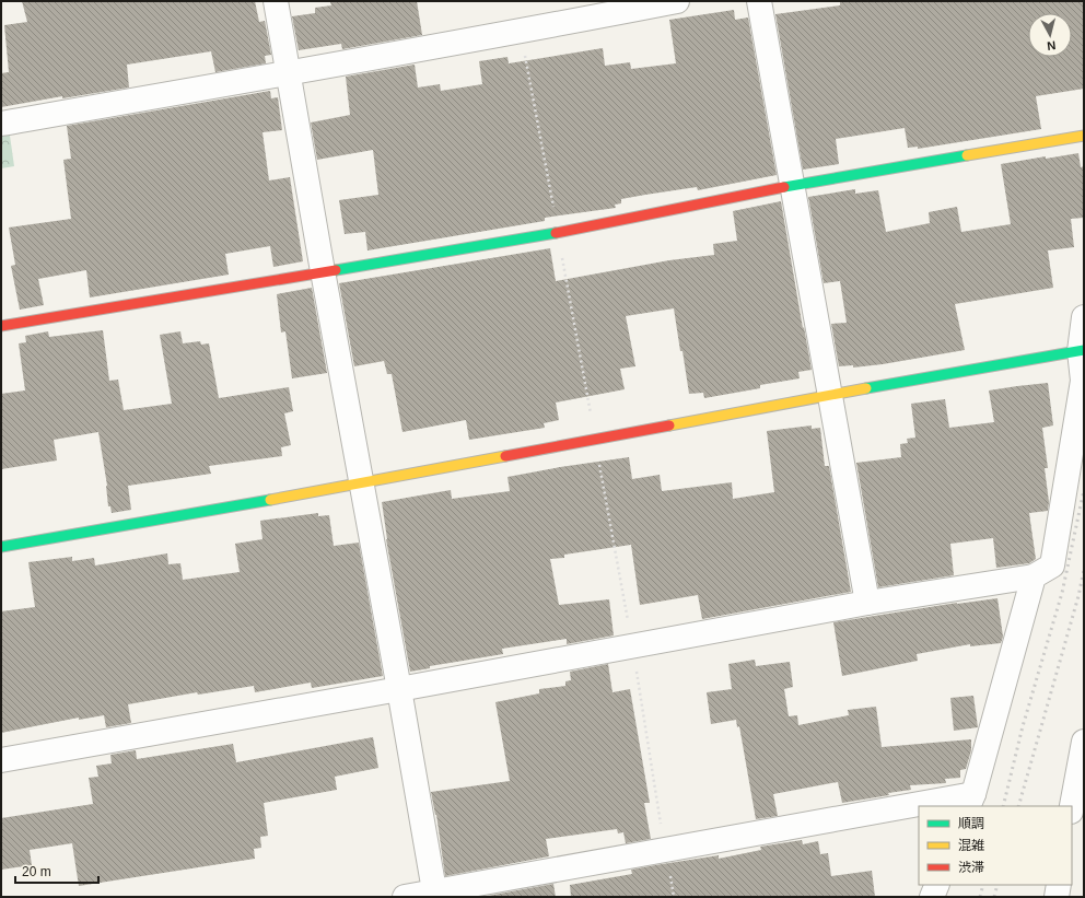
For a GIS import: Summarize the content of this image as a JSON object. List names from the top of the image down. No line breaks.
{"legend":["順調","混雑","渋滞"],"scale_bar":"20 m","north":"bottom"}
